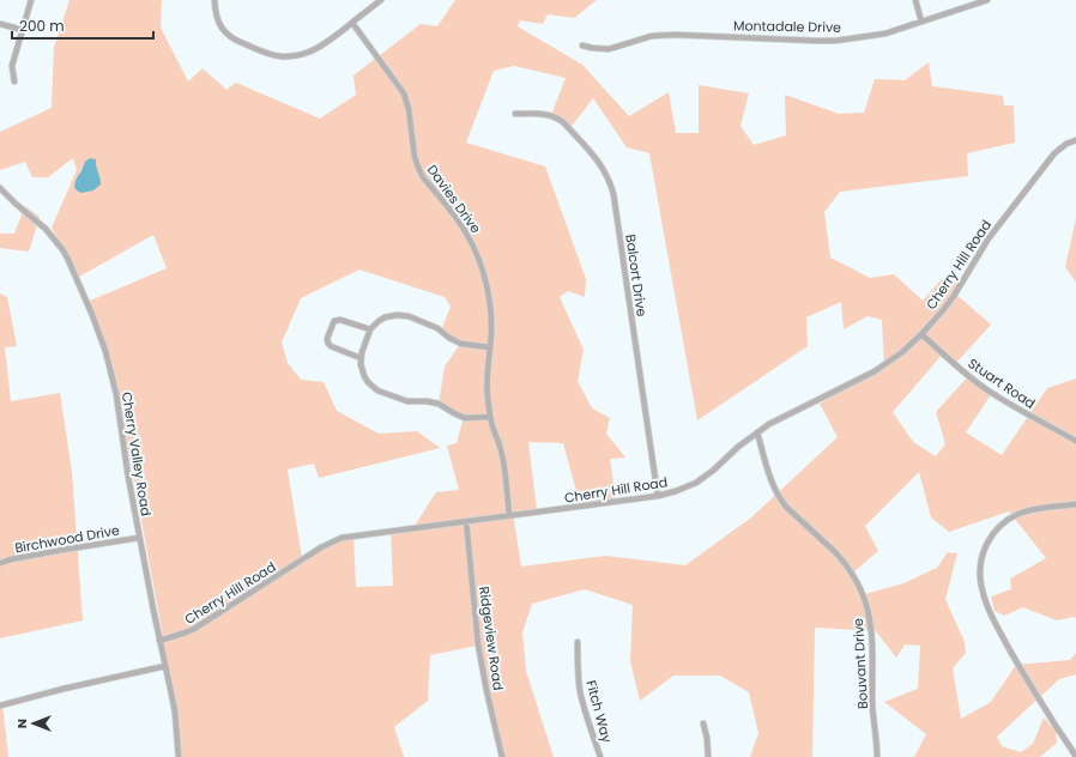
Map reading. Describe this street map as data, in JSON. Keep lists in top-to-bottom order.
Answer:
{
  "streets": {
    "street": [
      "Montadale Drive",
      "Davies Drive",
      "Cherry Hill Road",
      "Balcort Drive",
      "Stuart Road",
      "Cherry Valley Road",
      "Birchwood Drive",
      "Ridgeview Road",
      "Bouvant Drive",
      "Fitch Way"
    ]
  },
  "crossings": [
    ["Davies Drive", "Cherry Hill Road"],
    ["Cherry Hill Road", "Balcort Drive"],
    ["Cherry Hill Road", "Stuart Road"],
    ["Cherry Hill Road", "Cherry Valley Road"],
    ["Cherry Hill Road", "Ridgeview Road"],
    ["Cherry Hill Road", "Bouvant Drive"],
    ["Cherry Valley Road", "Birchwood Drive"]
  ],
  "scale_bar": "200 m",
  "north": "left"
}
